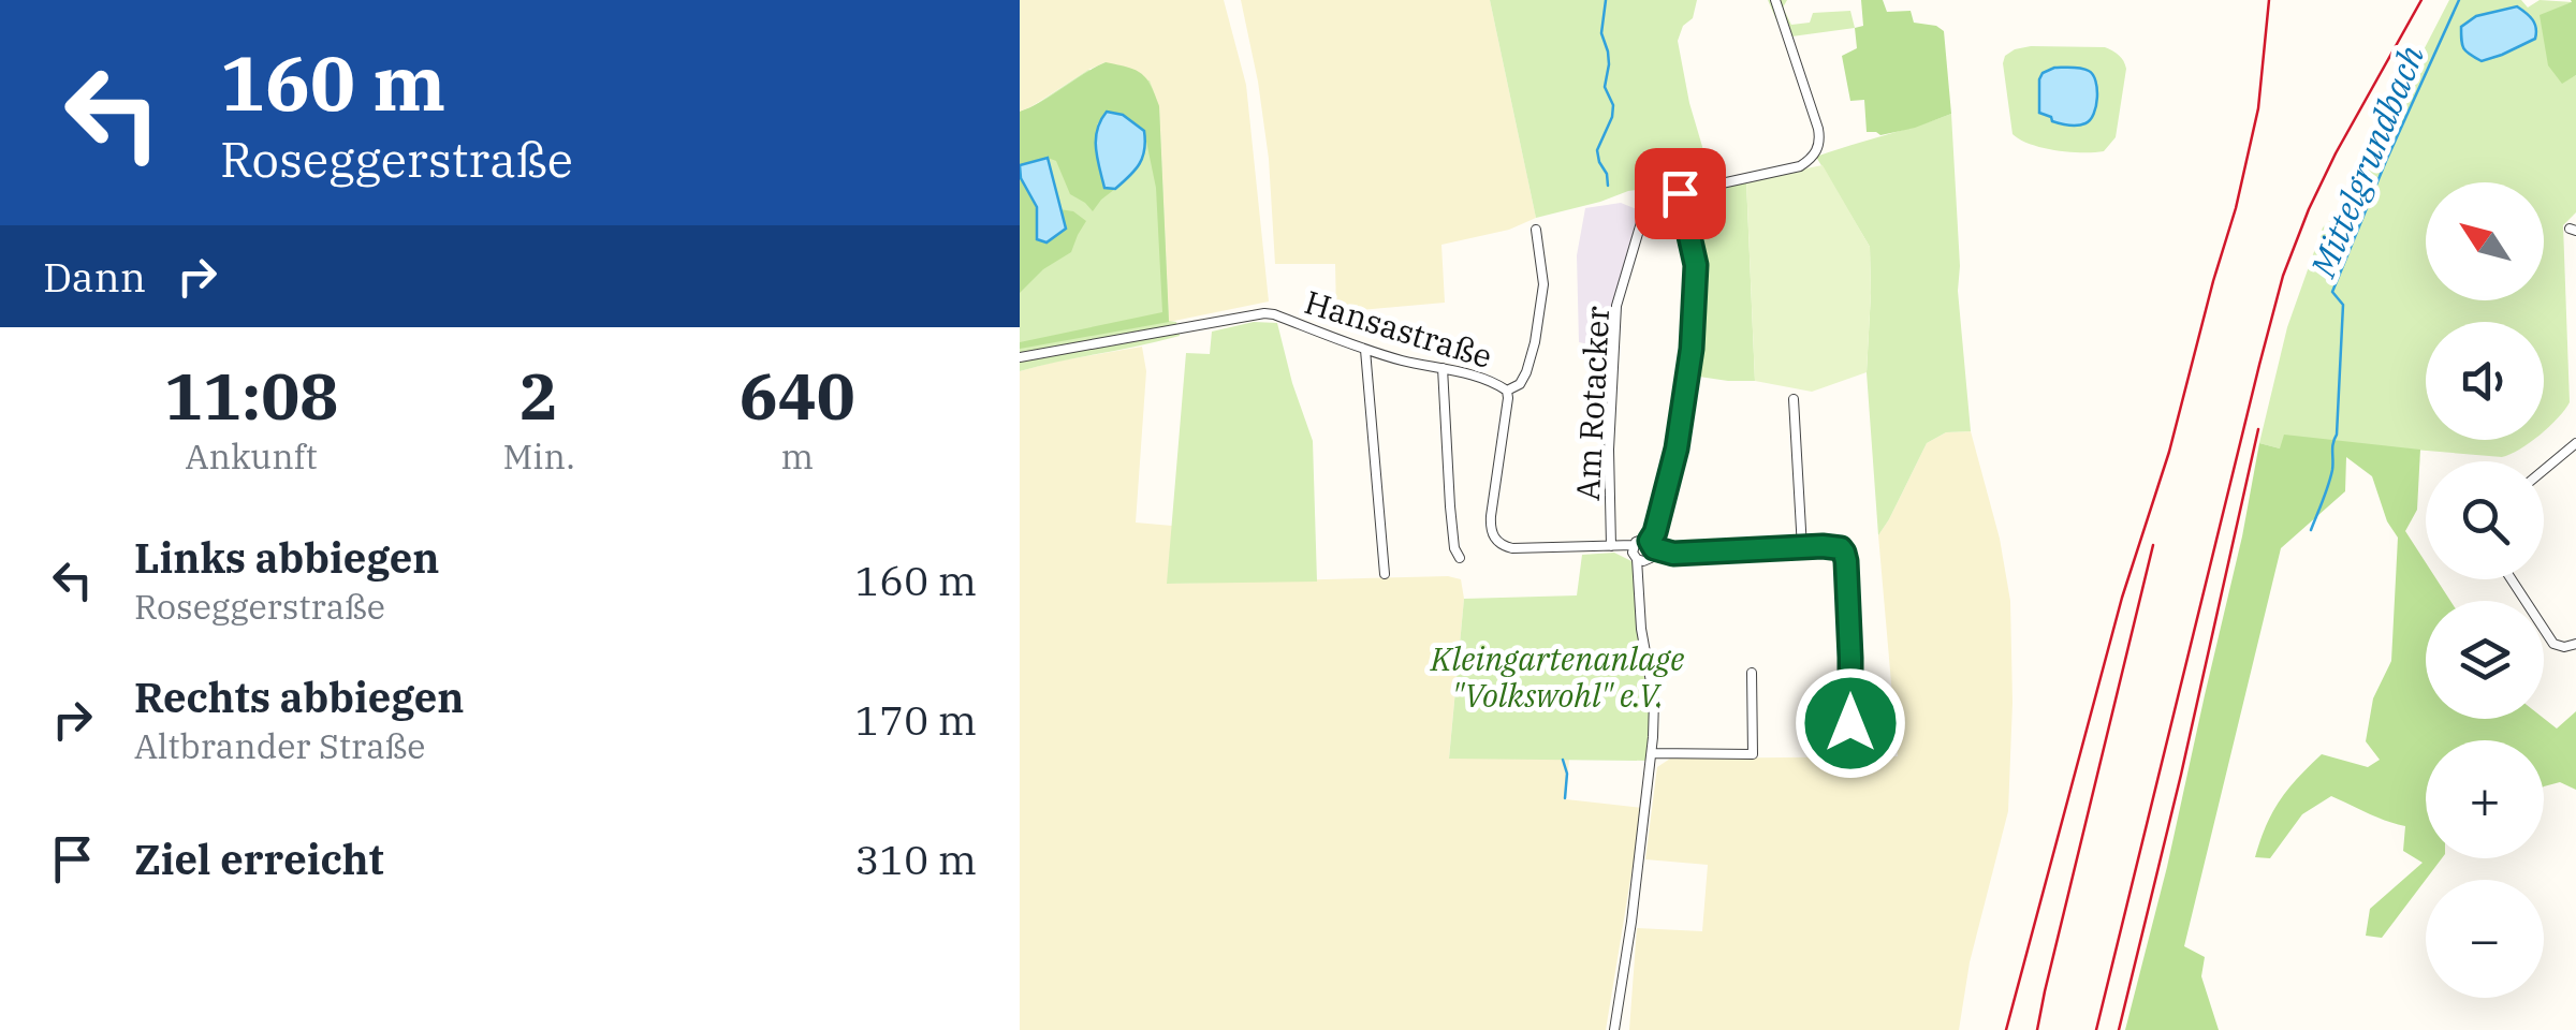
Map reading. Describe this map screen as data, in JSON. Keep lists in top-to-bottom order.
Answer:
{
  "streets": {
    "street": ["Hansastraße", "Am Rotacker"]
  },
  "water": ["Mittelgrundbach"],
  "parks": ["Kleingartenanlage \"Volkswohl\" e.V."],
  "north": "top left",
  "page": {
    "turn": ["160 m", "Roseggerstraße"],
    "map_buttons": ["+", "−"],
    "then": "Dann",
    "eta": [
      "11:08",
      "Ankunft",
      "2",
      "Min.",
      "640",
      "m"
    ],
    "list": [
      {
        "name": "Links abbiegen",
        "note": "Roseggerstraße",
        "value": "160 m"
      },
      {
        "name": "Rechts abbiegen",
        "note": "Altbrander Straße",
        "value": "170 m"
      },
      {
        "name": "Ziel erreicht",
        "value": "310 m"
      }
    ]
  }
}
